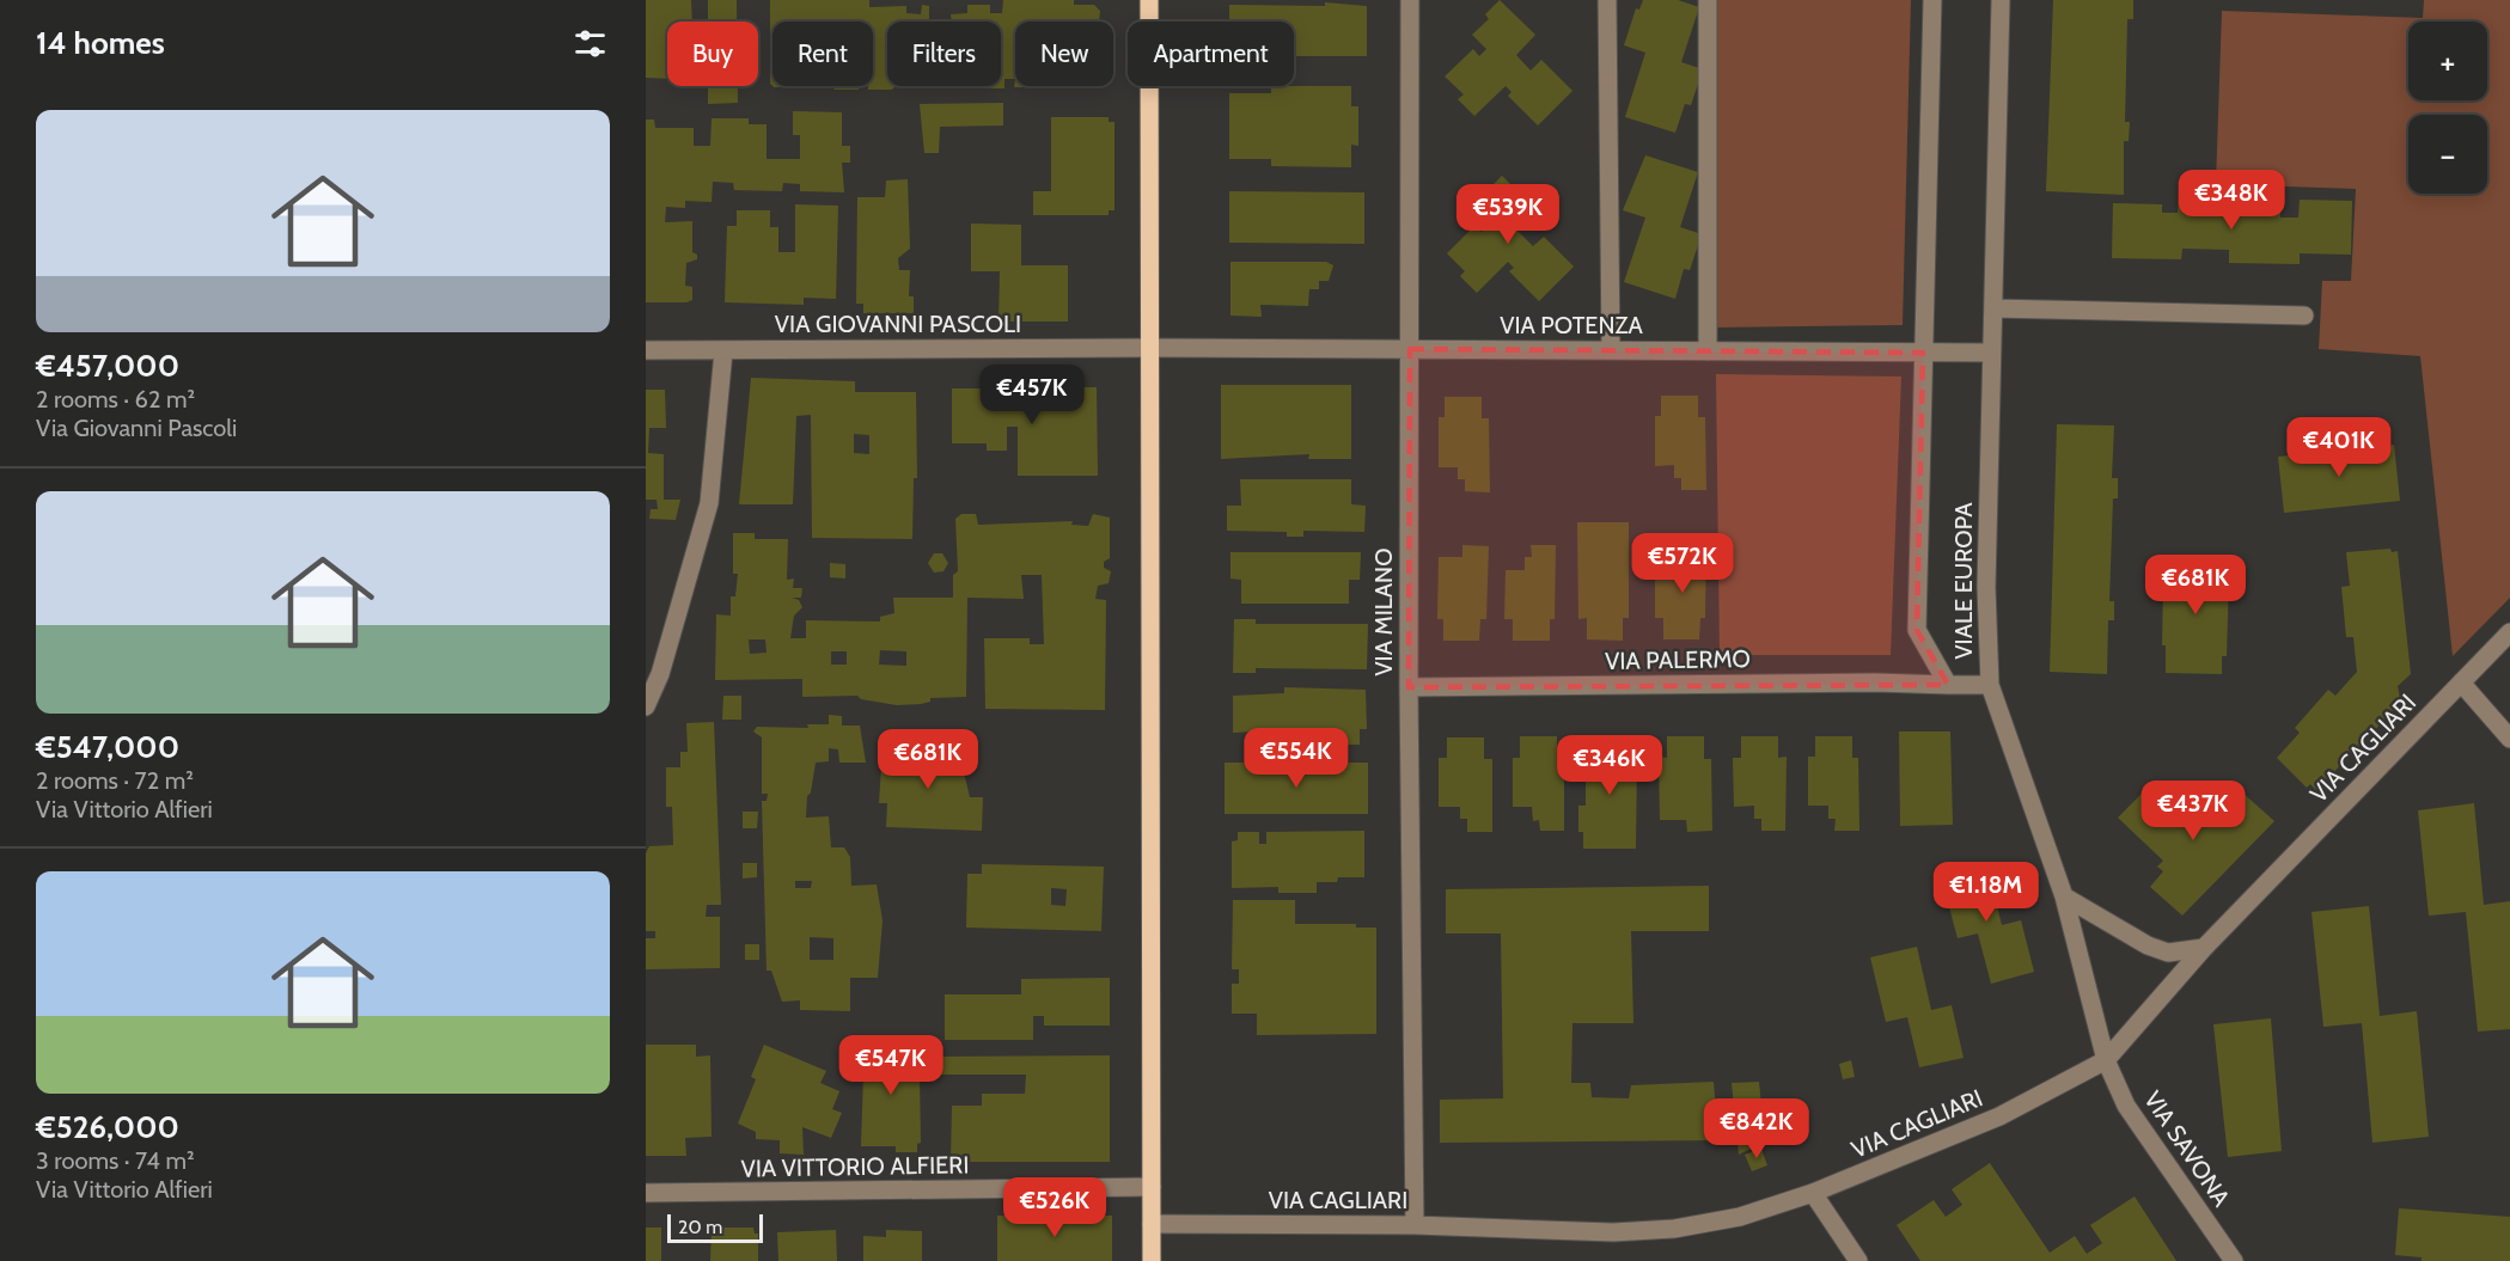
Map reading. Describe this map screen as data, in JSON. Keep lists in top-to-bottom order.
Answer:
{
  "streets": {
    "street": [
      "VIA GIOVANNI PASCOLI",
      "VIA POTENZA",
      "VIALE EUROPA",
      "VIA MILANO",
      "VIA PALERMO",
      "VIA CAGLIARI",
      "VIA SAVONA",
      "VIA VITTORIO ALFIERI"
    ]
  },
  "crossings": [
    ["VIA GIOVANNI PASCOLI", "VIA POTENZA"],
    ["VIA POTENZA", "VIALE EUROPA"],
    ["VIA POTENZA", "VIA MILANO"],
    ["VIALE EUROPA", "VIA PALERMO"],
    ["VIALE EUROPA", "VIA SAVONA"],
    ["VIA MILANO", "VIA PALERMO"],
    ["VIA MILANO", "VIA CAGLIARI"],
    ["VIA CAGLIARI", "VIA SAVONA"]
  ],
  "scale_bar": "20 m",
  "page": {
    "heading": "14 homes",
    "map_buttons": ["+", "−"],
    "chip": [
      "Buy",
      "Rent",
      "Filters",
      "New",
      "Apartment"
    ],
    "list": [
      {
        "name": "€457,000",
        "note": "2 rooms · 62 m² · Via Giovanni Pascoli"
      },
      {
        "name": "€547,000",
        "note": "2 rooms · 72 m² · Via Vittorio Alfieri"
      },
      {
        "name": "€526,000",
        "note": "3 rooms · 74 m² · Via Vittorio Alfieri"
      }
    ],
    "price": [
      "€348K",
      "€539K",
      "€457K",
      "€401K",
      "€572K",
      "€681K",
      "€554K",
      "€681K",
      "€346K",
      "€437K",
      "€1.18M",
      "€547K",
      "€842K",
      "€526K"
    ],
    "scale": "20 m"
  }
}
